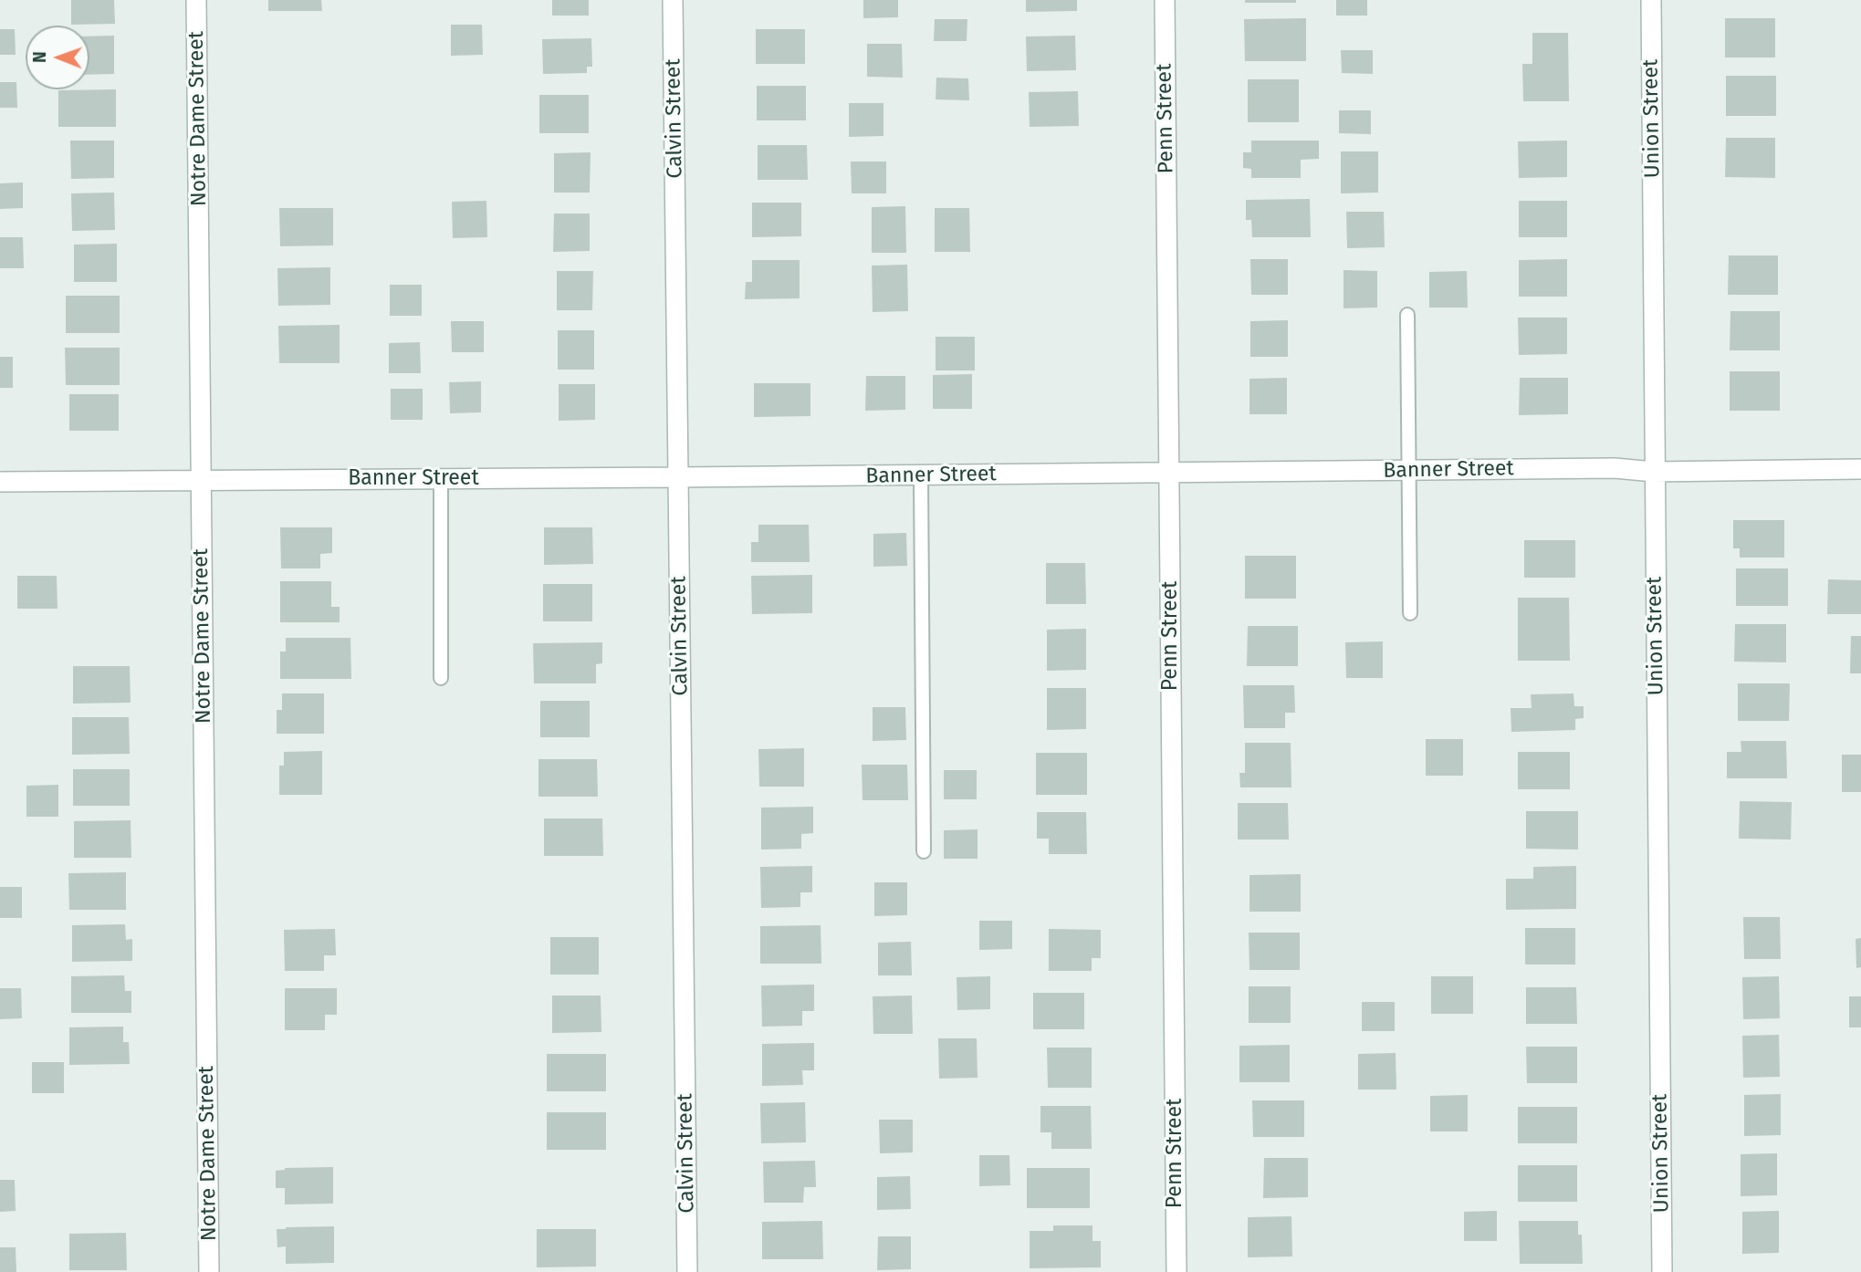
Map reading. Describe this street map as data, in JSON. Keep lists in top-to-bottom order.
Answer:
{
  "streets": {
    "street": [
      "Notre Dame Street",
      "Calvin Street",
      "Penn Street",
      "Union Street",
      "Banner Street"
    ]
  },
  "crossings": [
    ["Notre Dame Street", "Banner Street"],
    ["Calvin Street", "Banner Street"],
    ["Penn Street", "Banner Street"],
    ["Union Street", "Banner Street"]
  ],
  "north": "left"
}
